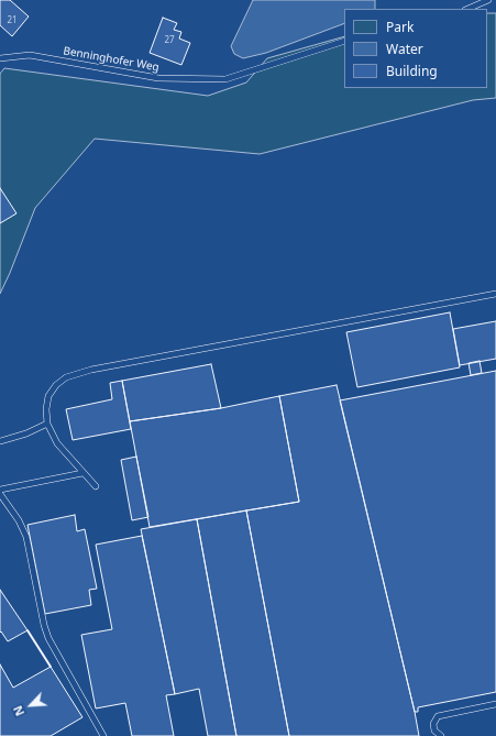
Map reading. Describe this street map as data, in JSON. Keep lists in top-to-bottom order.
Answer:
{
  "streets": {
    "lane": ["Benninghofer Weg"]
  },
  "house_numbers": ["21", "27"],
  "legend": ["Park", "Water", "Building"],
  "north": "bottom left"
}
